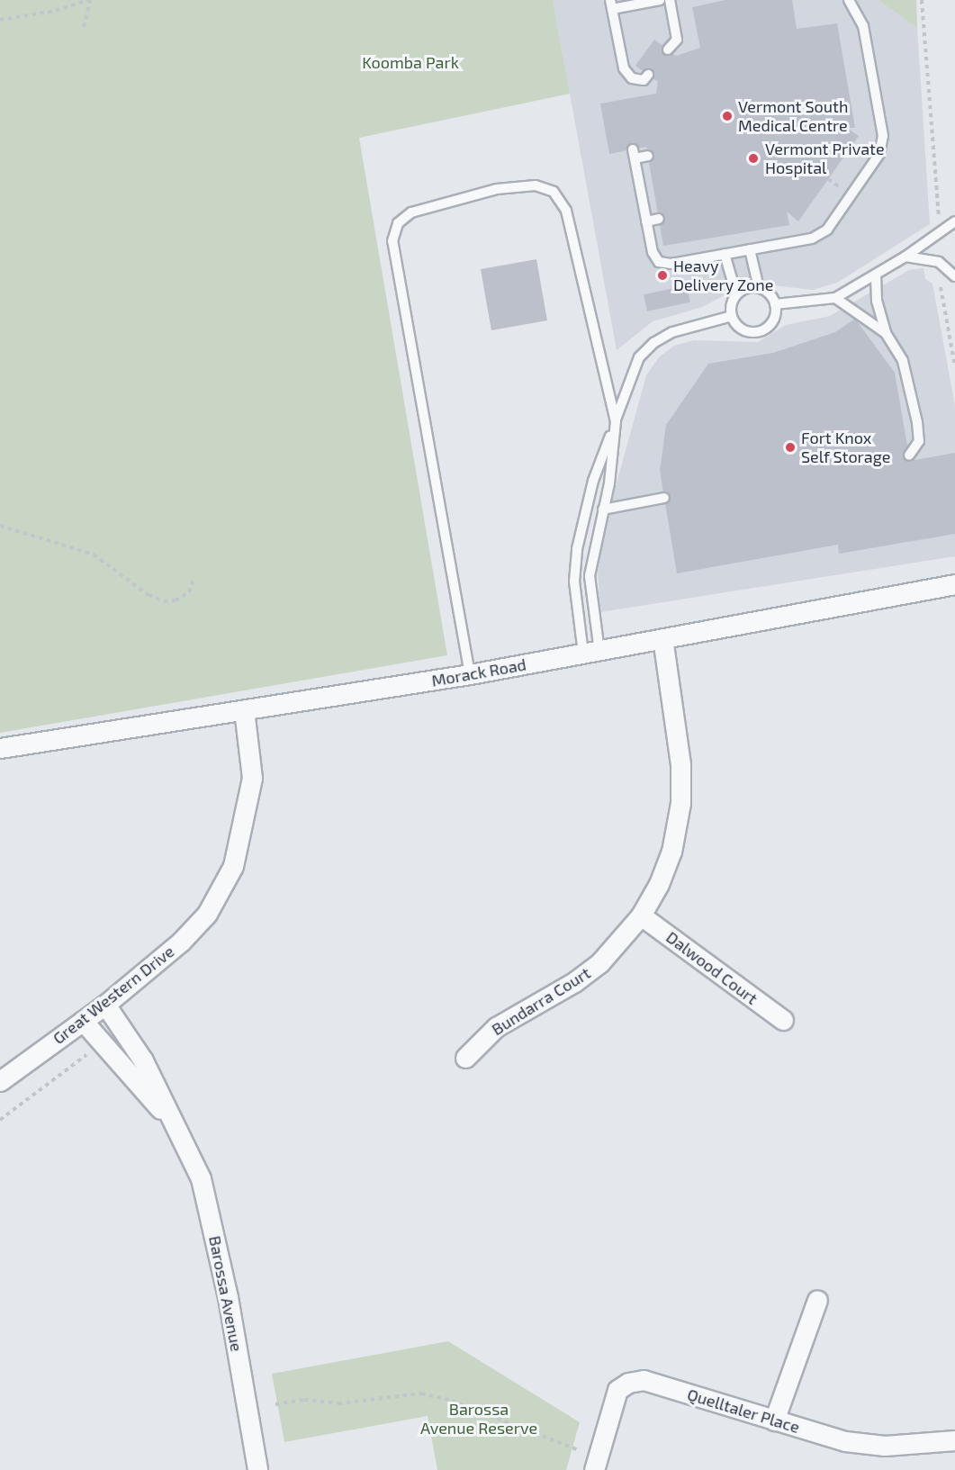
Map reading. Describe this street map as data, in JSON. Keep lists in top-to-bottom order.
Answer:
{
  "streets": {
    "street": [
      "Morack Road",
      "Dalwood Court",
      "Great Western Drive",
      "Bundarra Court",
      "Barossa Avenue",
      "Quelltaler Place"
    ]
  },
  "crossings": [
    ["Morack Road", "Great Western Drive"],
    ["Morack Road", "Bundarra Court"],
    ["Dalwood Court", "Bundarra Court"],
    ["Great Western Drive", "Barossa Avenue"]
  ],
  "parks": ["Koomba Park", "Barossa Avenue Reserve"],
  "places": [
    "Vermont South Medical Centre",
    "Vermont Private Hospital",
    "Heavy Delivery Zone",
    "Fort Knox Self Storage"
  ]
}
